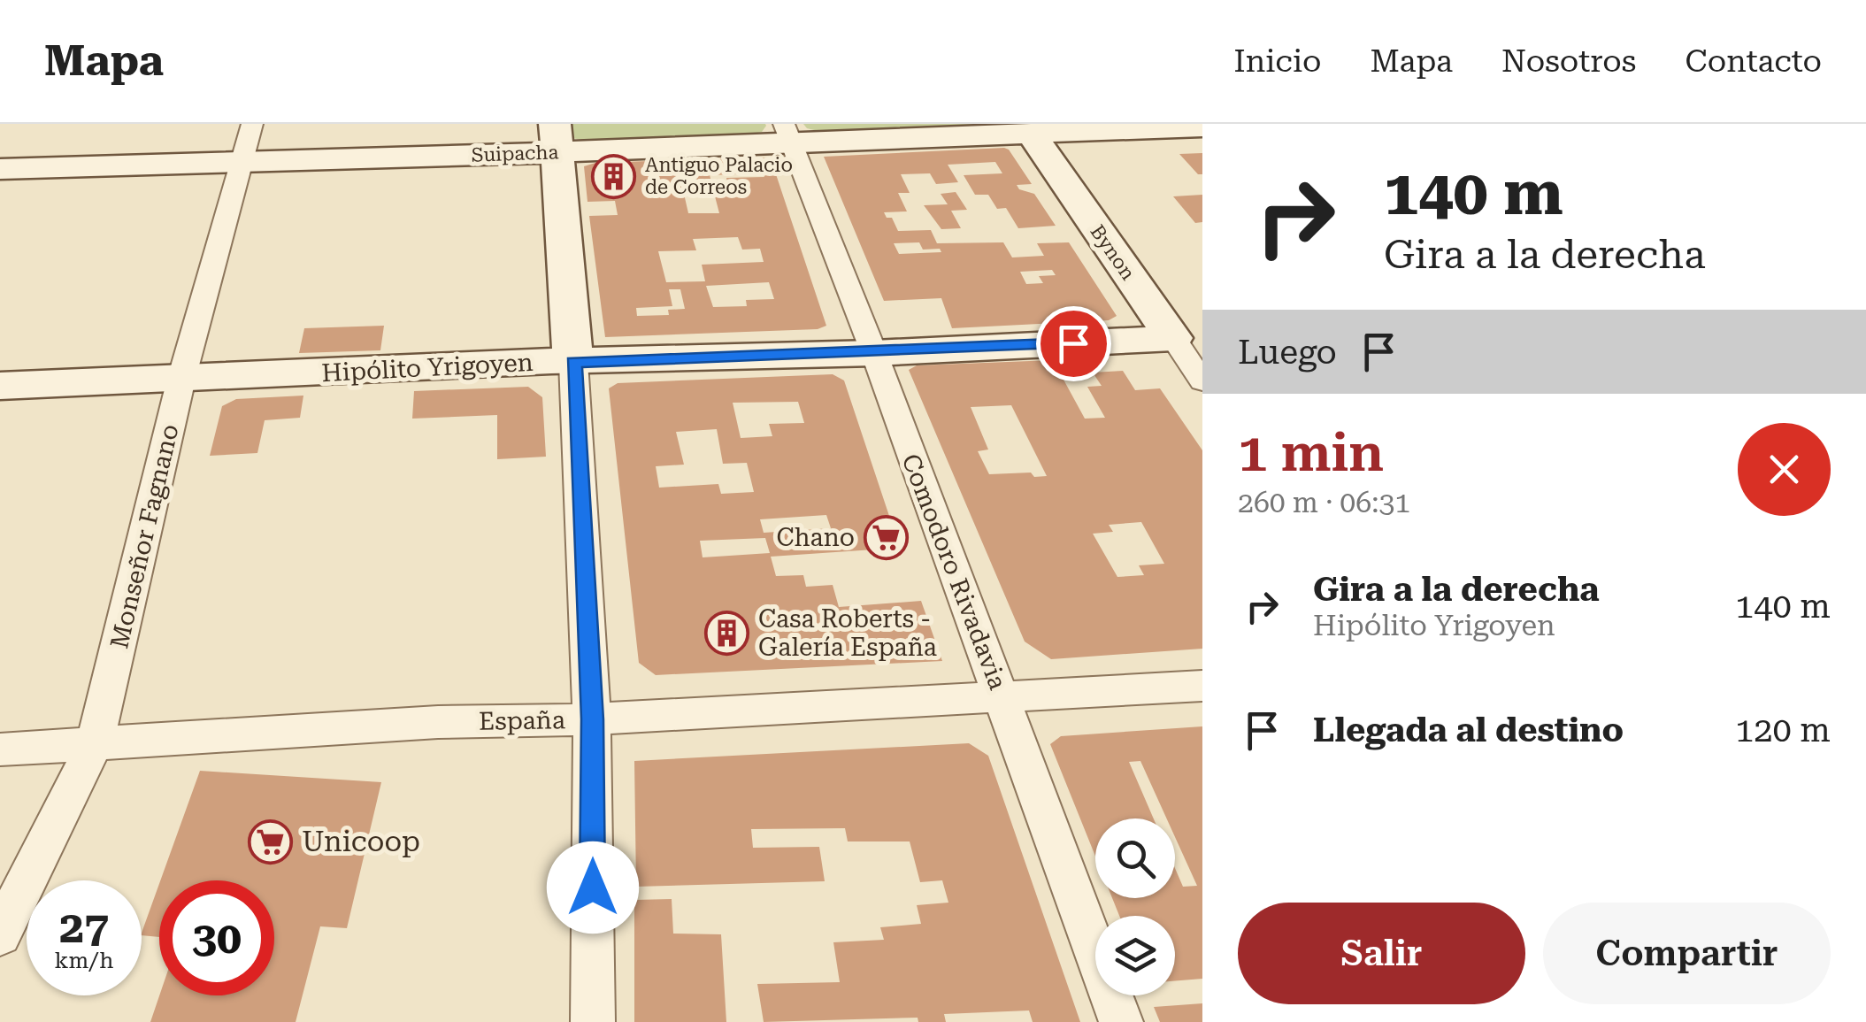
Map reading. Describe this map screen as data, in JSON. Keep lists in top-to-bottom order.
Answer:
{
  "streets": {
    "main road": ["Suipacha", "Bynon", "Hipólito Yrigoyen"],
    "street": ["Monseñor Fagnano", "Comodoro Rivadavia", "España"]
  },
  "crossings": [
    ["Suipacha", "Bynon"],
    ["Suipacha", "Monseñor Fagnano"],
    ["Suipacha", "Comodoro Rivadavia"],
    ["Bynon", "Hipólito Yrigoyen"],
    ["Hipólito Yrigoyen", "Monseñor Fagnano"],
    ["Hipólito Yrigoyen", "Comodoro Rivadavia"],
    ["Monseñor Fagnano", "España"],
    ["Comodoro Rivadavia", "España"]
  ],
  "places": {
    "building": ["Antiguo Palacio de Correos", "Casa Roberts - Galería España"],
    "supermarket": ["Chano", "Unicoop"]
  },
  "page": {
    "header": "Mapa",
    "nav": [
      "Inicio",
      "Mapa",
      "Nosotros",
      "Contacto"
    ],
    "turn": ["140 m", "Gira a la derecha"],
    "then": "Luego",
    "heading": ["1 min", "260 m · 06:31"],
    "list": [
      {
        "name": "Gira a la derecha",
        "note": "Hipólito Yrigoyen",
        "value": "140 m"
      },
      {
        "name": "Llegada al destino",
        "value": "120 m"
      }
    ],
    "speed": "27 km/h",
    "limit": "30",
    "buttons": ["Salir", "Compartir"]
  }
}
